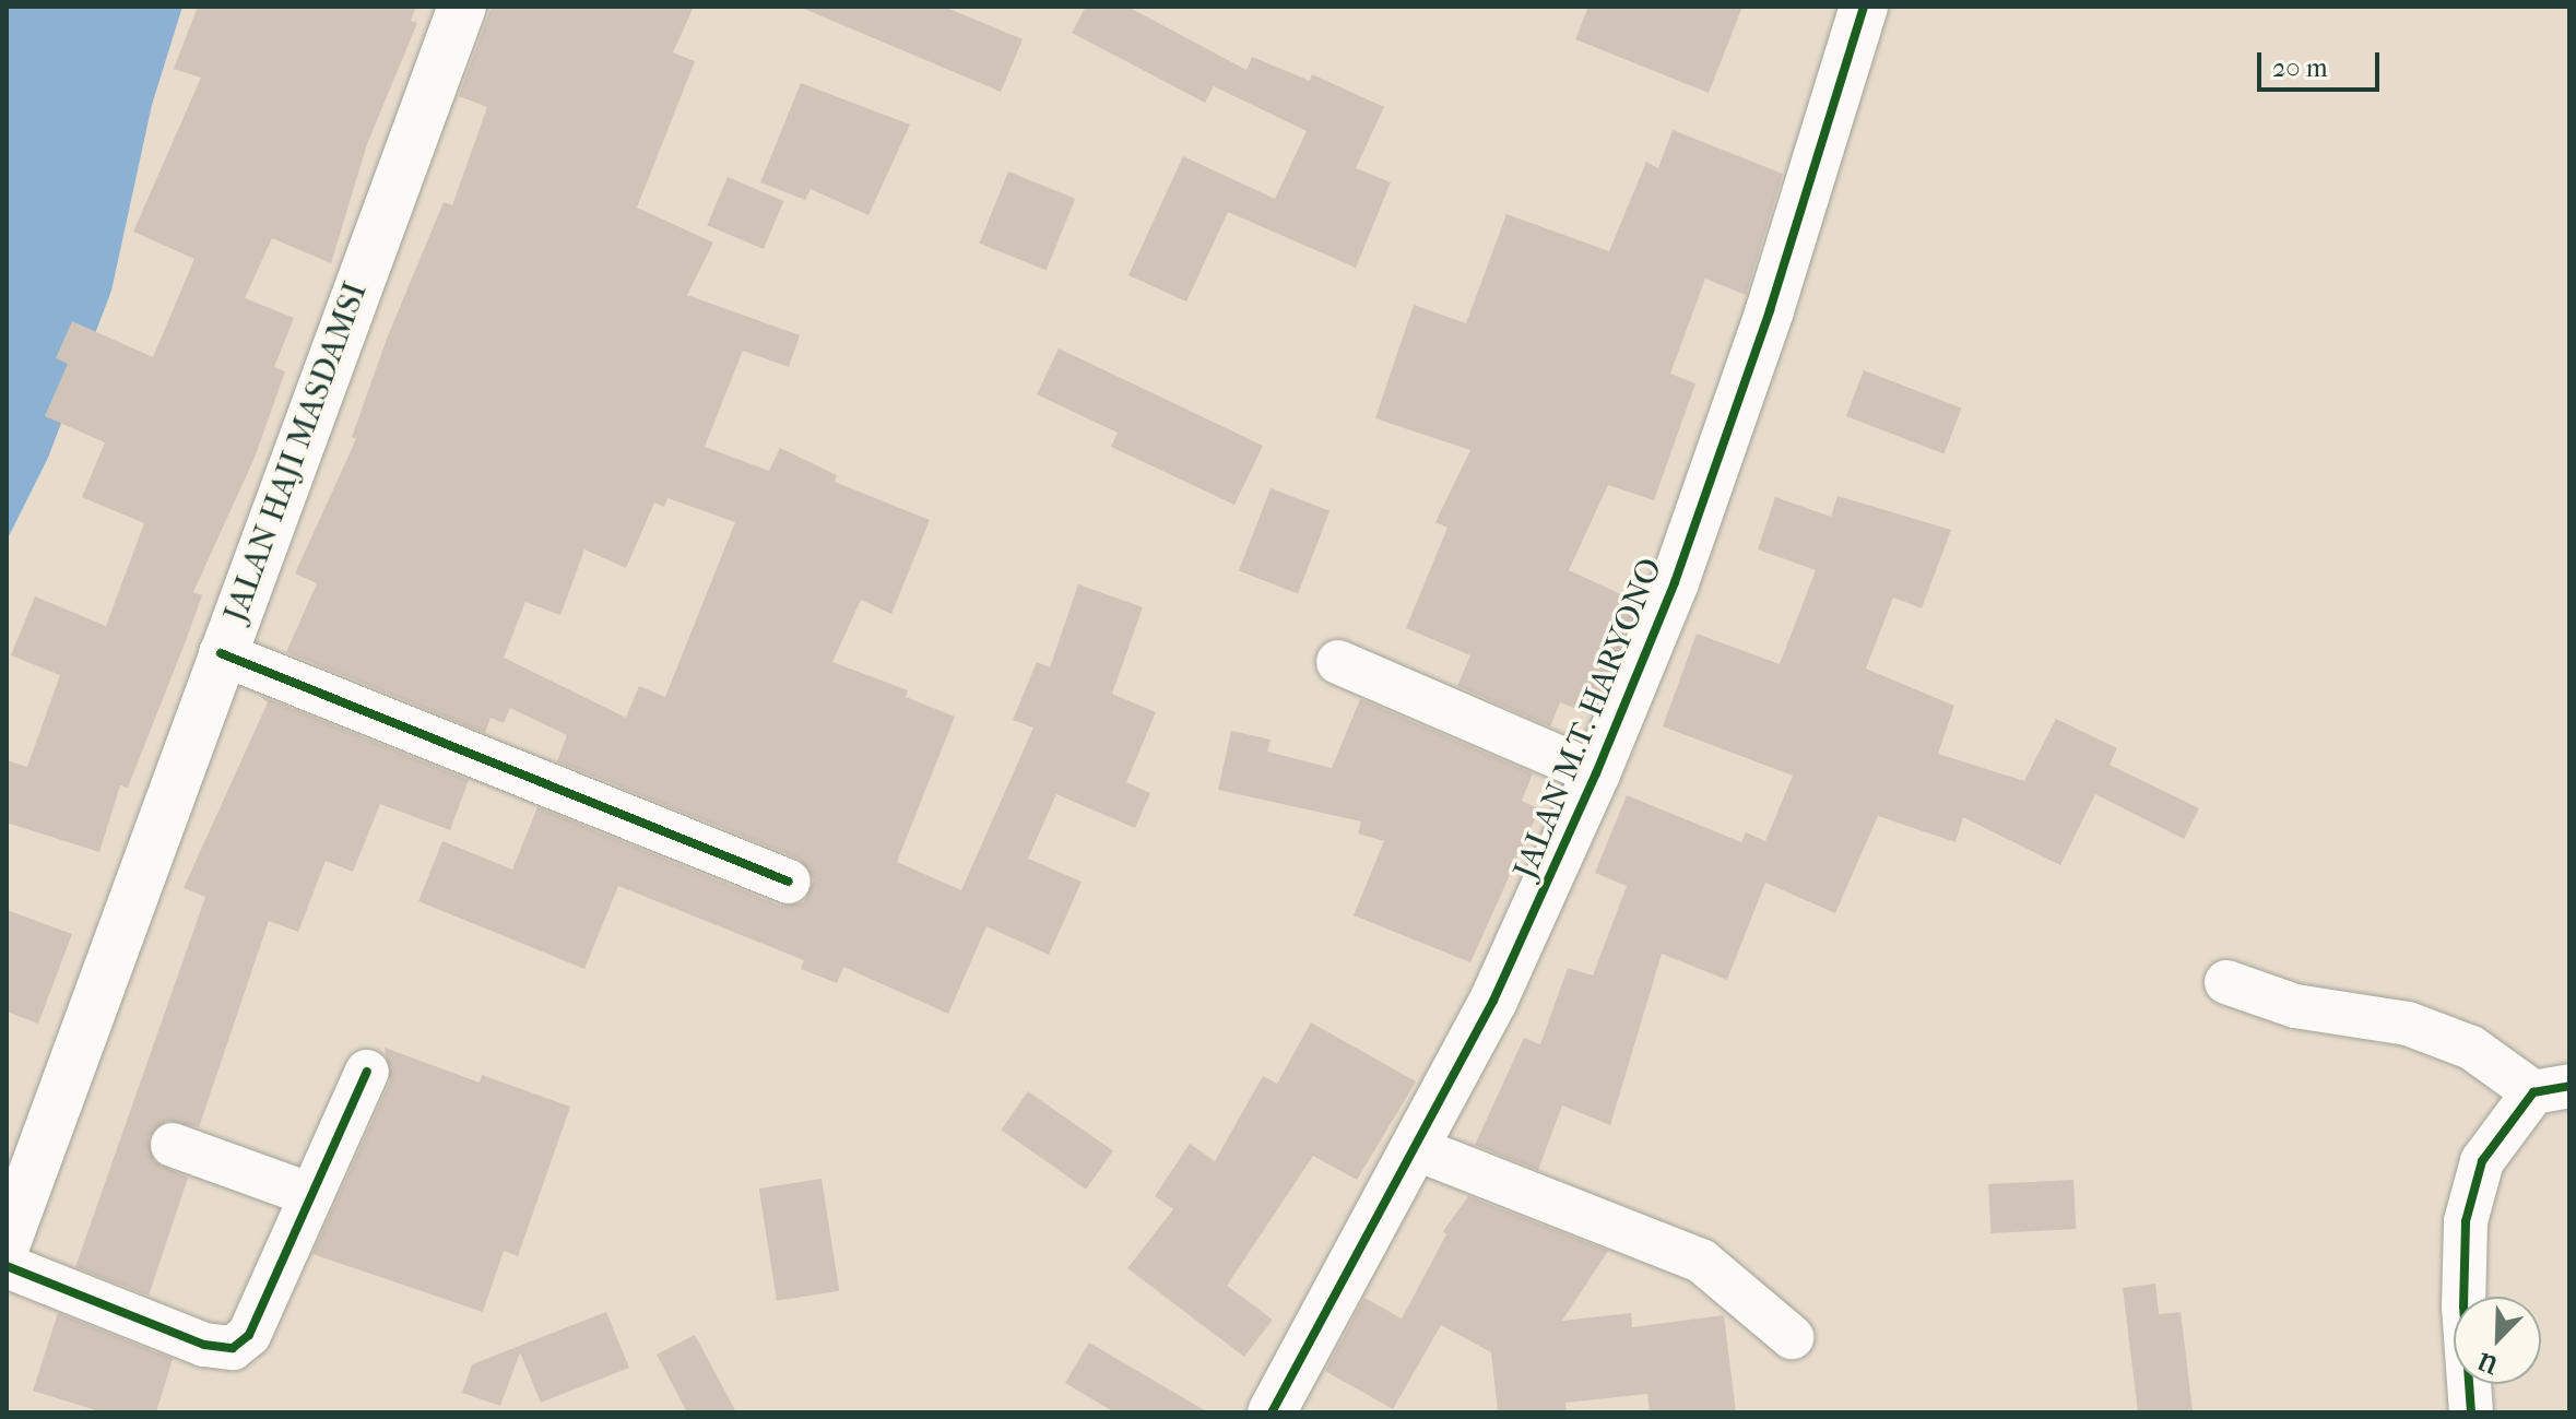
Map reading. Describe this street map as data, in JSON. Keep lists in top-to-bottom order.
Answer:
{
  "streets": {
    "main road": ["JALAN HAJI MASDAMSI", "JALAN M.T. HARYONO"]
  },
  "scale_bar": "20 m",
  "north": "bottom left"
}
